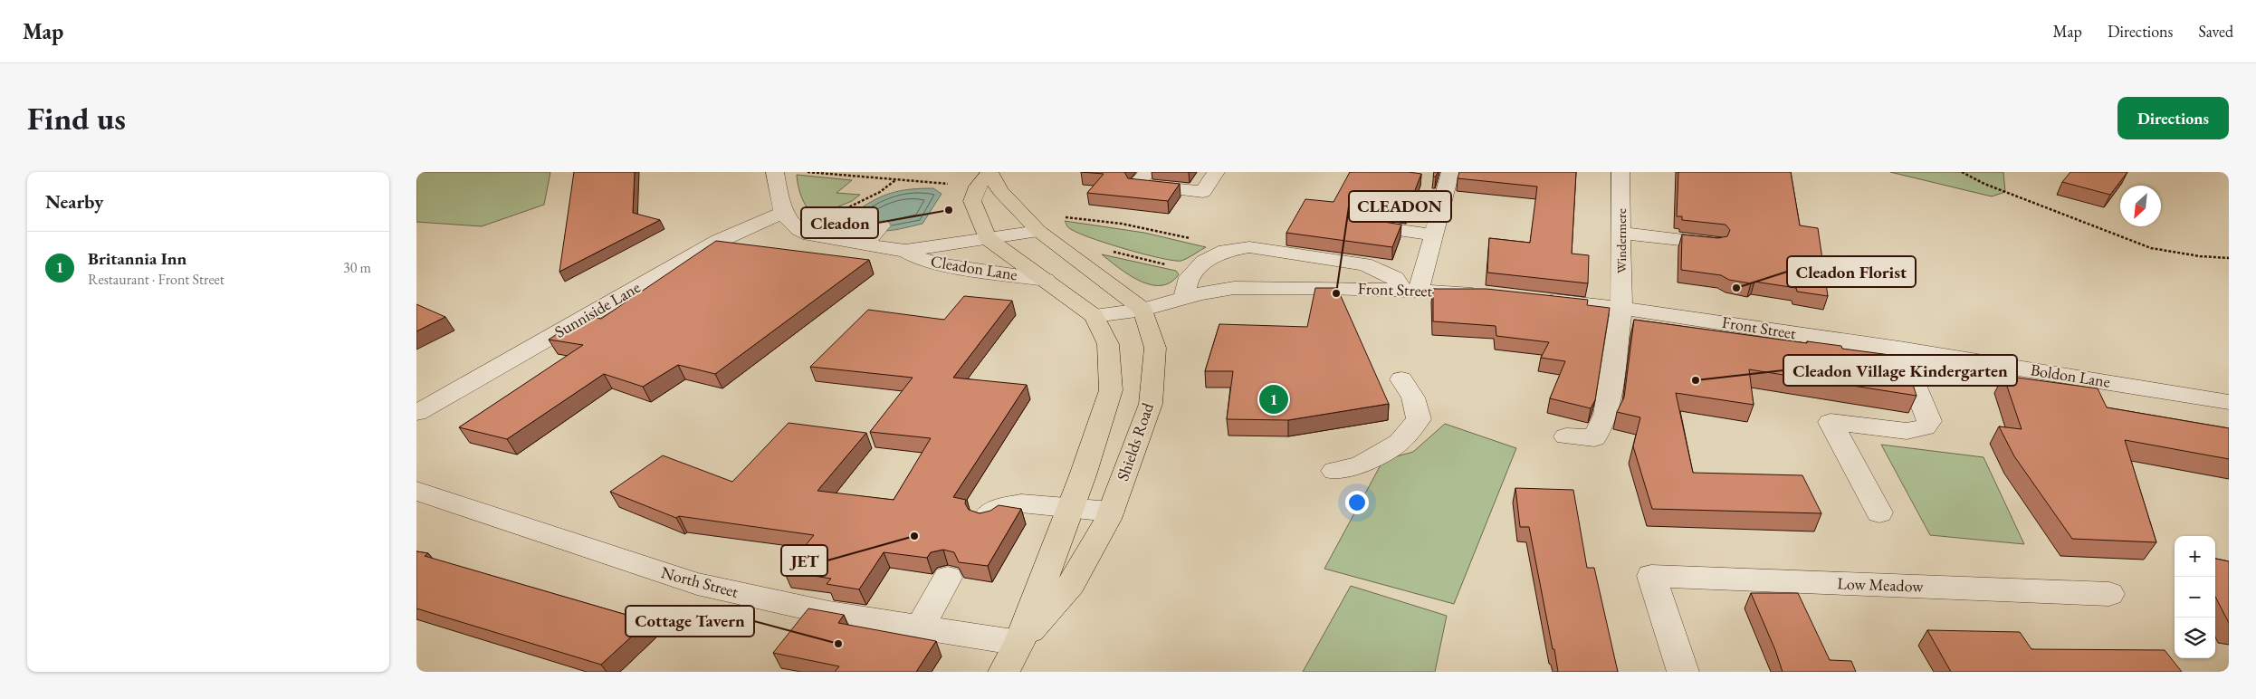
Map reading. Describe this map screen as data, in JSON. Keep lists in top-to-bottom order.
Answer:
{
  "streets": {
    "highway": ["Shields Road"],
    "street": [
      "Windermere",
      "Cleadon Lane",
      "Front Street",
      "Sunniside Lane",
      "Boldon Lane",
      "North Street",
      "Low Meadow"
    ]
  },
  "crossings": [
    ["Windermere", "Front Street"],
    ["Cleadon Lane", "Sunniside Lane"],
    ["Cleadon Lane", "Shields Road"],
    ["Front Street", "Boldon Lane"],
    ["Front Street", "Shields Road"],
    ["Shields Road", "North Street"]
  ],
  "places": [
    "Cleadon",
    "Cleadon Florist",
    "CLEADON",
    "Cleadon Village Kindergarten",
    "JET",
    "Cottage Tavern"
  ],
  "north": "bottom left",
  "page": {
    "header": "Map",
    "nav": ["Map", "Directions", "Saved"],
    "buttons": "Directions",
    "title": "Find us",
    "heading": "Nearby",
    "list": [
      {
        "mark": "1",
        "name": "Britannia Inn",
        "note": "Restaurant · Front Street",
        "value": "30 m"
      }
    ],
    "pins": "1",
    "map_buttons": ["+", "−"]
  }
}
